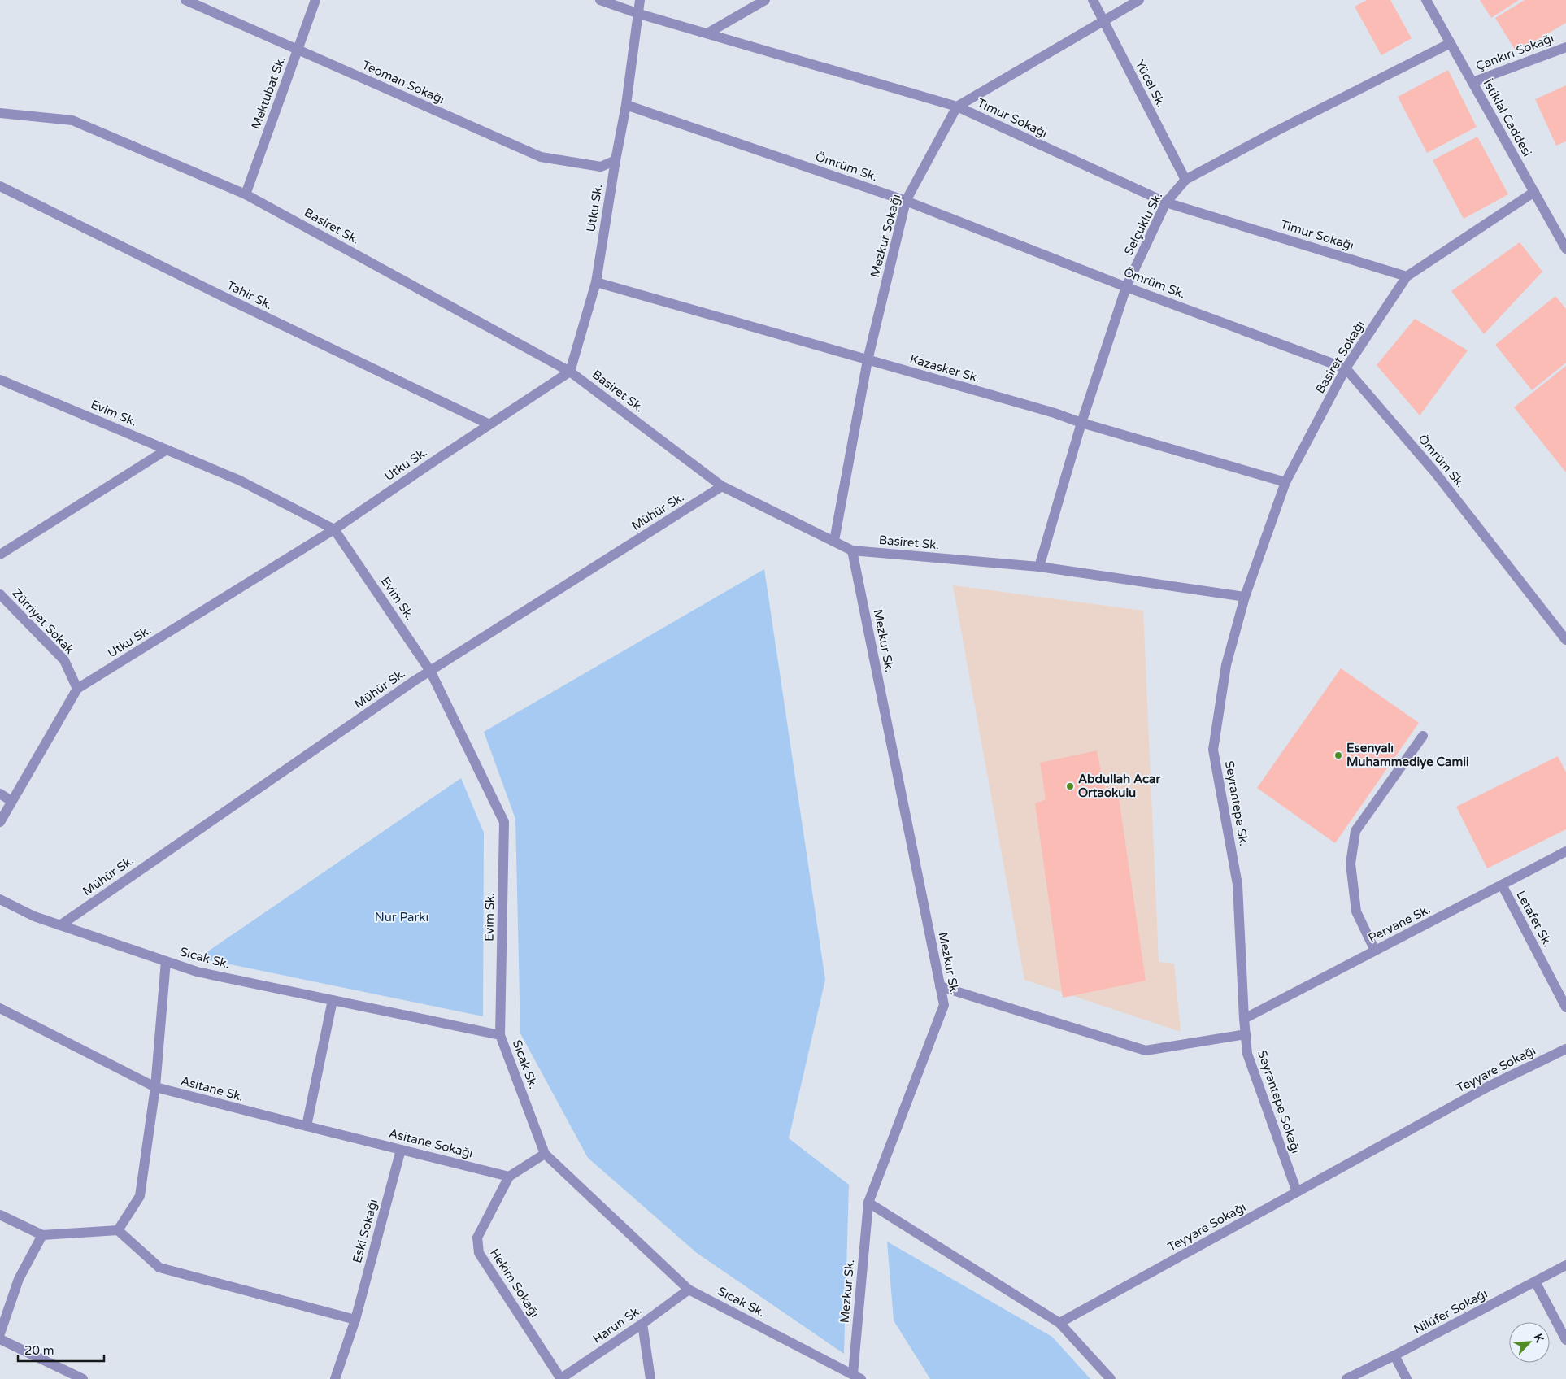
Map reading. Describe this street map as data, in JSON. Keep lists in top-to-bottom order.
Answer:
{
  "streets": {
    "street": [
      "Çankırı Sokağı",
      "Teoman Sokağı",
      "Yücel Sk.",
      "Mektubat Sk.",
      "Timur Sokağı",
      "İstiklal Caddesi",
      "Ömrüm Sk.",
      "Utku Sk.",
      "Selçuklu Sk.",
      "Basiret Sk.",
      "Mezkur Sokağı",
      "Tahir Sk.",
      "Basiret Sokağı",
      "Kazasker Sk.",
      "Evim Sk.",
      "Mühür Sk.",
      "Zürriyet Sokak",
      "Mezkur Sk.",
      "Seyrantepe Sk.",
      "Letafet Sk.",
      "Pervane Sk.",
      "Sıcak Sk.",
      "Teyyare Sokağı",
      "Asitane Sk.",
      "Seyrantepe Sokağı",
      "Asitane Sokağı",
      "Eski Sokağı",
      "Hekim Sokağı",
      "Nilüfer Sokağı",
      "Harun Sk."
    ]
  },
  "crossings": [
    ["Çankırı Sokağı", "İstiklal Caddesi"],
    ["Teoman Sokağı", "Mektubat Sk."],
    ["Teoman Sokağı", "Utku Sk."],
    ["Yücel Sk.", "Selçuklu Sk."],
    ["Mektubat Sk.", "Basiret Sk."],
    ["Timur Sokağı", "Utku Sk."],
    ["Timur Sokağı", "Selçuklu Sk."],
    ["Timur Sokağı", "Mezkur Sokağı"],
    ["Timur Sokağı", "Basiret Sokağı"],
    ["İstiklal Caddesi", "Selçuklu Sk."],
    ["İstiklal Caddesi", "Basiret Sokağı"],
    ["Ömrüm Sk.", "Utku Sk."],
    ["Ömrüm Sk.", "Selçuklu Sk."],
    ["Ömrüm Sk.", "Mezkur Sokağı"],
    ["Ömrüm Sk.", "Basiret Sokağı"],
    ["Utku Sk.", "Basiret Sk."],
    ["Utku Sk.", "Tahir Sk."],
    ["Utku Sk.", "Kazasker Sk."],
    ["Utku Sk.", "Evim Sk."],
    ["Utku Sk.", "Zürriyet Sokak"],
    ["Selçuklu Sk.", "Basiret Sk."],
    ["Selçuklu Sk.", "Kazasker Sk."],
    ["Basiret Sk.", "Mezkur Sokağı"],
    ["Basiret Sk.", "Basiret Sokağı"],
    ["Basiret Sk.", "Mühür Sk."],
    ["Basiret Sk.", "Mezkur Sk."],
    ["Basiret Sk.", "Seyrantepe Sk."],
    ["Mezkur Sokağı", "Kazasker Sk."],
    ["Basiret Sokağı", "Kazasker Sk."],
    ["Basiret Sokağı", "Seyrantepe Sk."],
    ["Evim Sk.", "Mühür Sk."],
    ["Evim Sk.", "Sıcak Sk."],
    ["Mühür Sk.", "Sıcak Sk."],
    ["Mezkur Sk.", "Sıcak Sk."],
    ["Seyrantepe Sk.", "Pervane Sk."],
    ["Seyrantepe Sk.", "Seyrantepe Sokağı"],
    ["Letafet Sk.", "Pervane Sk."],
    ["Pervane Sk.", "Seyrantepe Sokağı"],
    ["Sıcak Sk.", "Harun Sk."],
    ["Teyyare Sokağı", "Seyrantepe Sokağı"],
    ["Asitane Sk.", "Asitane Sokağı"],
    ["Asitane Sokağı", "Eski Sokağı"],
    ["Asitane Sokağı", "Hekim Sokağı"],
    ["Hekim Sokağı", "Harun Sk."]
  ],
  "parks": ["Nur Parkı"],
  "places": ["Esenyalı Muhammediye Camii", "Abdullah Acar Ortaokulu"],
  "scale_bar": "20 m",
  "north": "top right"
}
